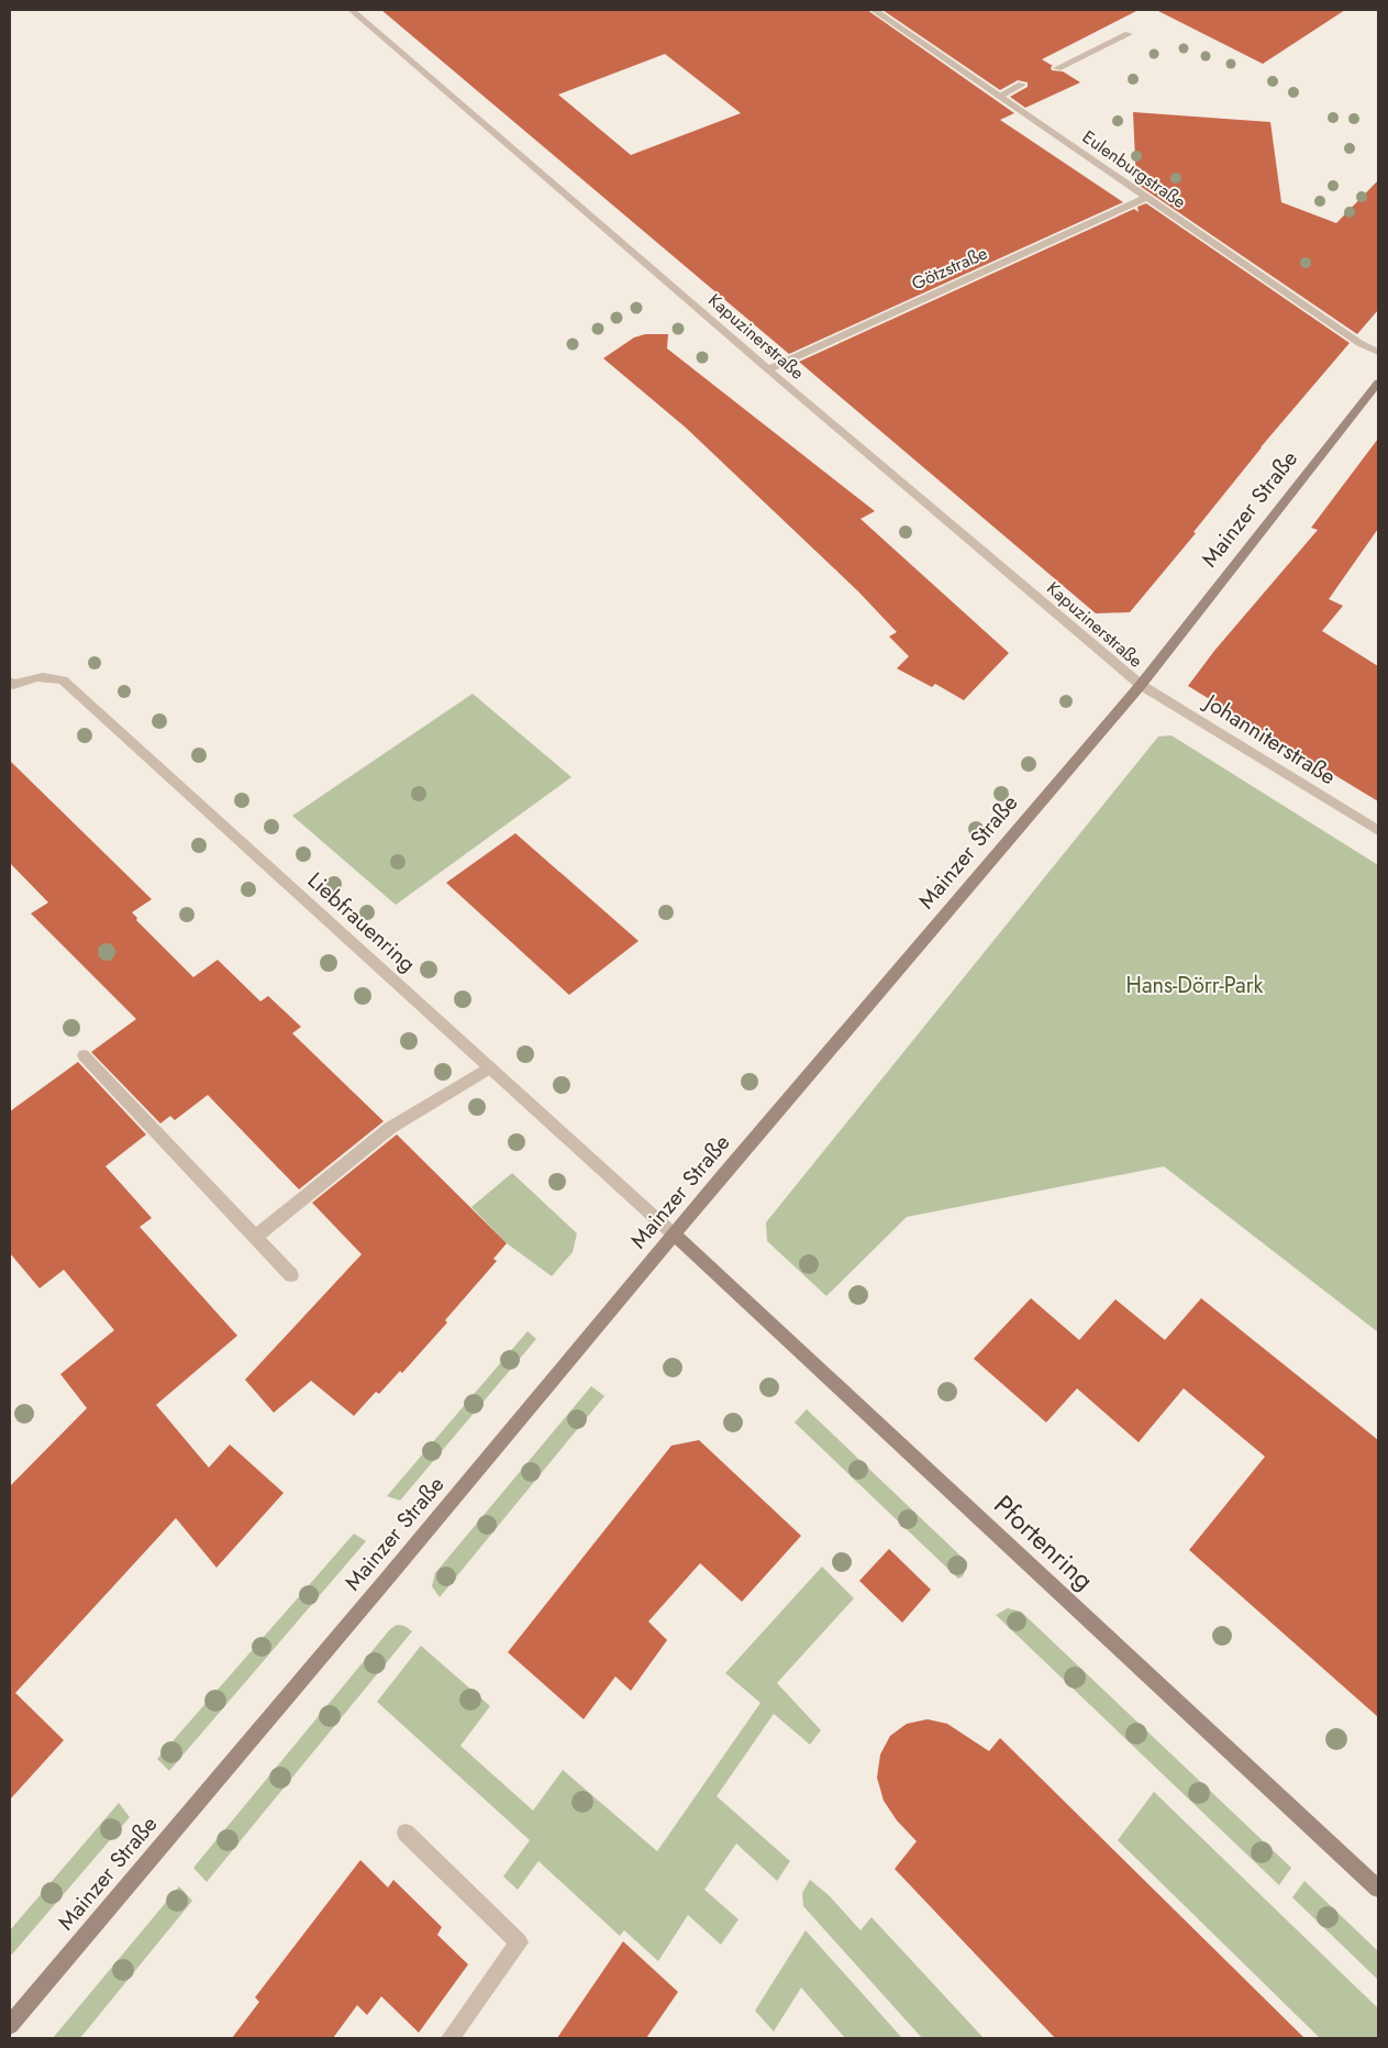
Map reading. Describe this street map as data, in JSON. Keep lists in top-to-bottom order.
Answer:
{
  "streets": {
    "main road": ["Mainzer Straße", "Pfortenring"],
    "street": [
      "Eulenburgstraße",
      "Götzstraße",
      "Kapuzinerstraße",
      "Johanniterstraße",
      "Liebfrauenring"
    ]
  },
  "crossings": [
    ["Eulenburgstraße", "Götzstraße"],
    ["Götzstraße", "Kapuzinerstraße"],
    ["Kapuzinerstraße", "Mainzer Straße"],
    ["Kapuzinerstraße", "Johanniterstraße"],
    ["Mainzer Straße", "Johanniterstraße"],
    ["Mainzer Straße", "Liebfrauenring"],
    ["Mainzer Straße", "Pfortenring"],
    ["Liebfrauenring", "Pfortenring"]
  ],
  "parks": ["Hans-Dörr-Park"]
}
